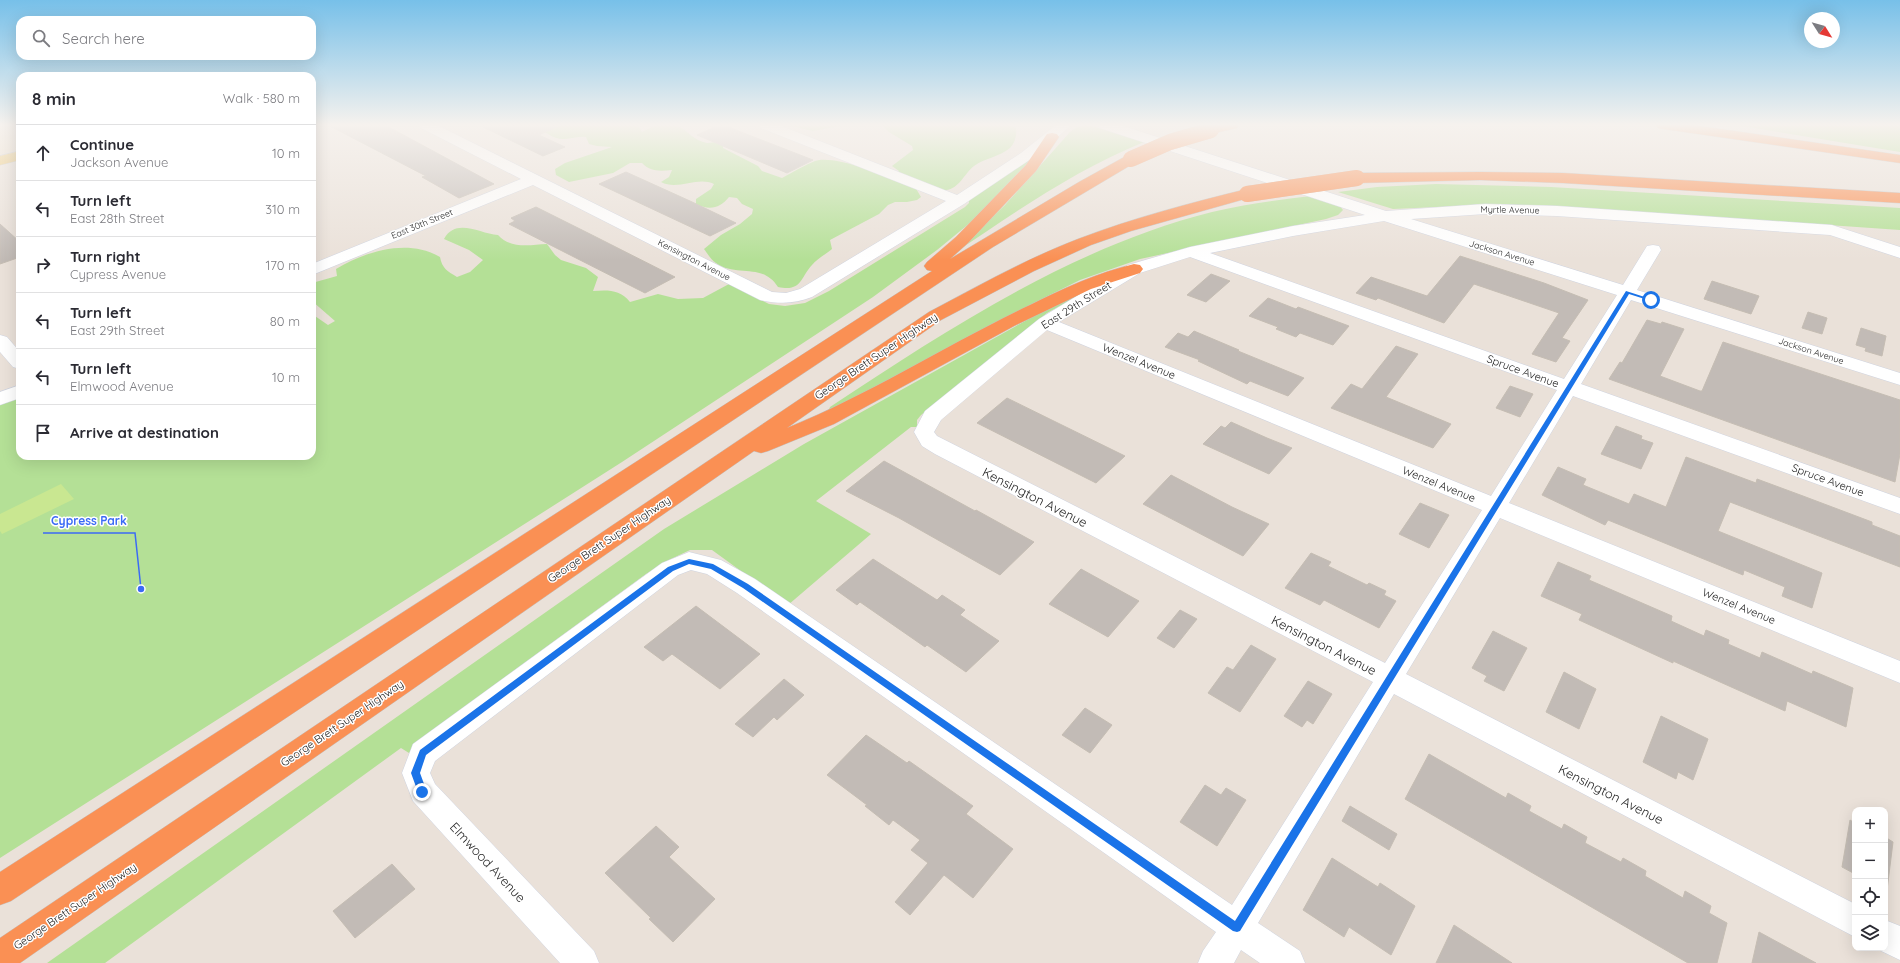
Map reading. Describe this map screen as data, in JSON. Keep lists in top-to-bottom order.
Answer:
{
  "streets": {
    "highway": ["George Brett Super Highway"],
    "street": [
      "Myrtle Avenue",
      "East 30th Street",
      "Jackson Avenue",
      "Kensington Avenue",
      "East 29th Street",
      "Wenzel Avenue",
      "Spruce Avenue",
      "Elmwood Avenue"
    ]
  },
  "crossings": [
    ["Myrtle Avenue", "Jackson Avenue"],
    ["Myrtle Avenue", "East 29th Street"],
    ["Myrtle Avenue", "Spruce Avenue"],
    ["East 30th Street", "Kensington Avenue"],
    ["Kensington Avenue", "East 29th Street"],
    ["East 29th Street", "Wenzel Avenue"],
    ["East 29th Street", "Spruce Avenue"]
  ],
  "places": ["Cypress Park"],
  "north": "bottom right",
  "page": {
    "search": "Search here",
    "heading": ["8 min", "Walk · 580 m"],
    "list": [
      ["Continue", "Jackson Avenue", "10 m"],
      ["Turn left", "East 28th Street", "310 m"],
      ["Turn right", "Cypress Avenue", "170 m"],
      ["Turn left", "East 29th Street", "80 m"],
      ["Turn left", "Elmwood Avenue", "10 m"],
      "Arrive at destination"
    ],
    "map_buttons": ["+", "−"]
  }
}
